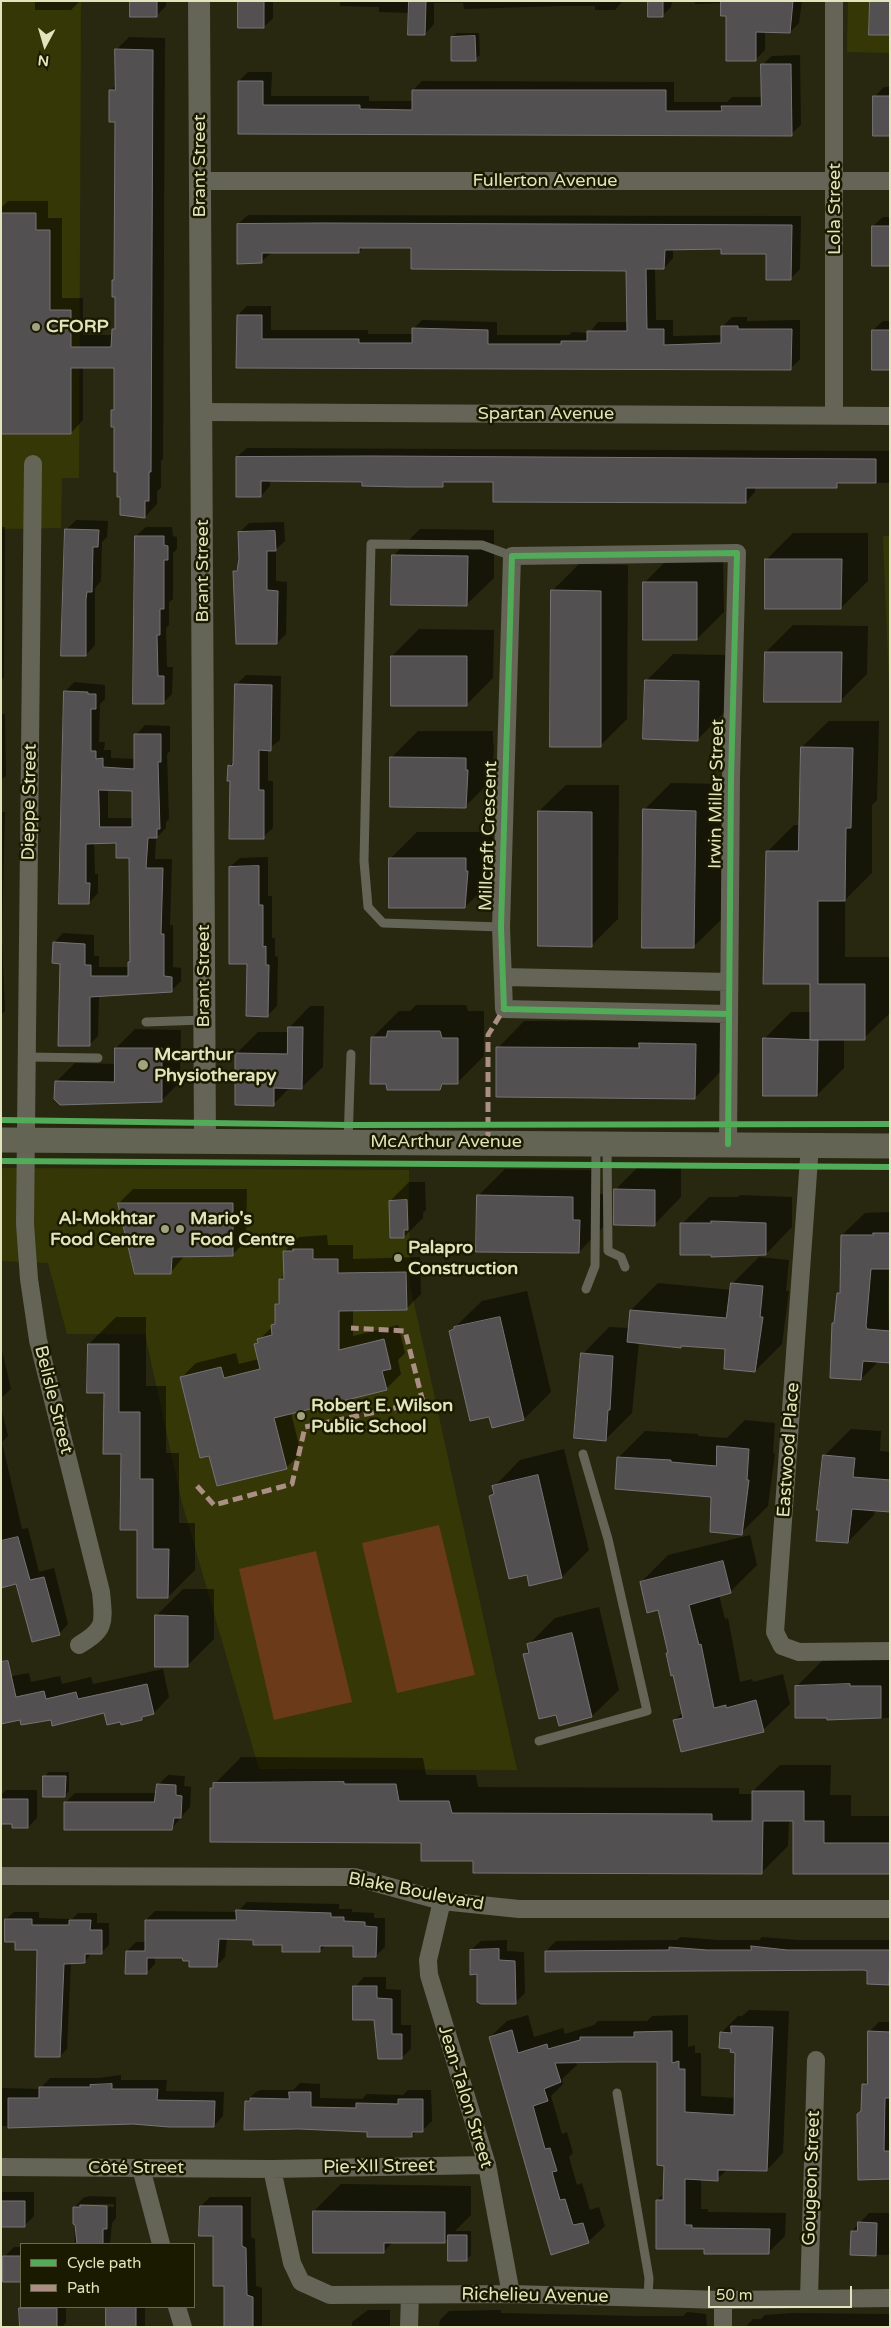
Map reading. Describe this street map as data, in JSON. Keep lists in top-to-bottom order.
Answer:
{
  "streets": {
    "main road": ["McArthur Avenue"],
    "street": [
      "Brant Street",
      "Fullerton Avenue",
      "Lola Street",
      "Spartan Avenue",
      "Irwin Miller Street",
      "Dieppe Street",
      "Millcraft Crescent",
      "Belisle Street",
      "Eastwood Place",
      "Blake Boulevard",
      "Jean-Talon Street",
      "Pie-XII Street",
      "Côté Street",
      "Gougeon Street",
      "Richelieu Avenue"
    ]
  },
  "crossings": [
    ["Brant Street", "Fullerton Avenue"],
    ["Brant Street", "Spartan Avenue"],
    ["Brant Street", "McArthur Avenue"],
    ["Fullerton Avenue", "Lola Street"],
    ["Lola Street", "Spartan Avenue"],
    ["Irwin Miller Street", "Millcraft Crescent"],
    ["Irwin Miller Street", "McArthur Avenue"],
    ["Dieppe Street", "McArthur Avenue"],
    ["Dieppe Street", "Belisle Street"],
    ["McArthur Avenue", "Belisle Street"],
    ["McArthur Avenue", "Eastwood Place"],
    ["Blake Boulevard", "Jean-Talon Street"],
    ["Jean-Talon Street", "Pie-XII Street"],
    ["Jean-Talon Street", "Richelieu Avenue"],
    ["Pie-XII Street", "Côté Street"],
    ["Pie-XII Street", "Richelieu Avenue"],
    ["Côté Street", "Richelieu Avenue"],
    ["Gougeon Street", "Richelieu Avenue"]
  ],
  "places": [
    "CFORP",
    "Mcarthur Physiotherapy",
    "Al-Mokhtar Food Centre",
    "Mario's Food Centre",
    "Palapro Construction",
    "Robert E. Wilson Public School"
  ],
  "legend": ["Cycle path", "Path"],
  "scale_bar": "50 m",
  "north": "bottom"
}
